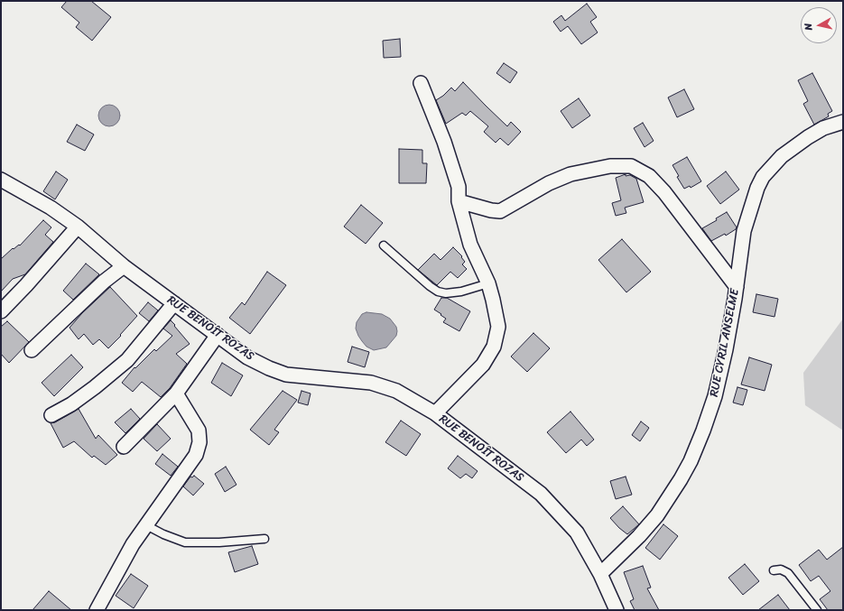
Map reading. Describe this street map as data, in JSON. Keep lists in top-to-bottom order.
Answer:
{
  "streets": {
    "street": ["RUE BENOÎT ROZAS", "RUE CYRIL ANSELME"]
  },
  "crossings": [
    ["RUE BENOÎT ROZAS", "RUE CYRIL ANSELME"]
  ],
  "north": "left"
}
